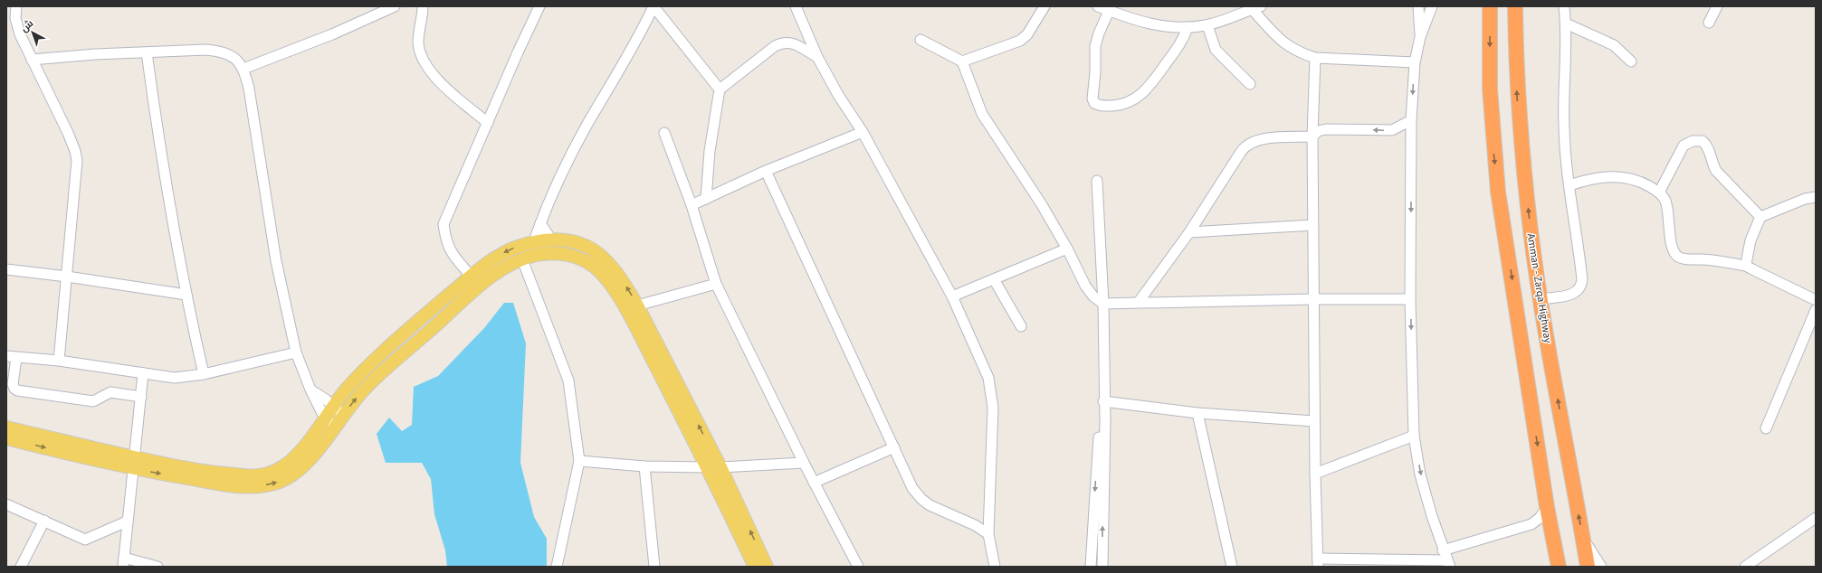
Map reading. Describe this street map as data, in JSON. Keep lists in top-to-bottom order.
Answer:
{
  "streets": {
    "highway": ["Amman - Zarqa Highway"]
  },
  "north": "top left"
}
